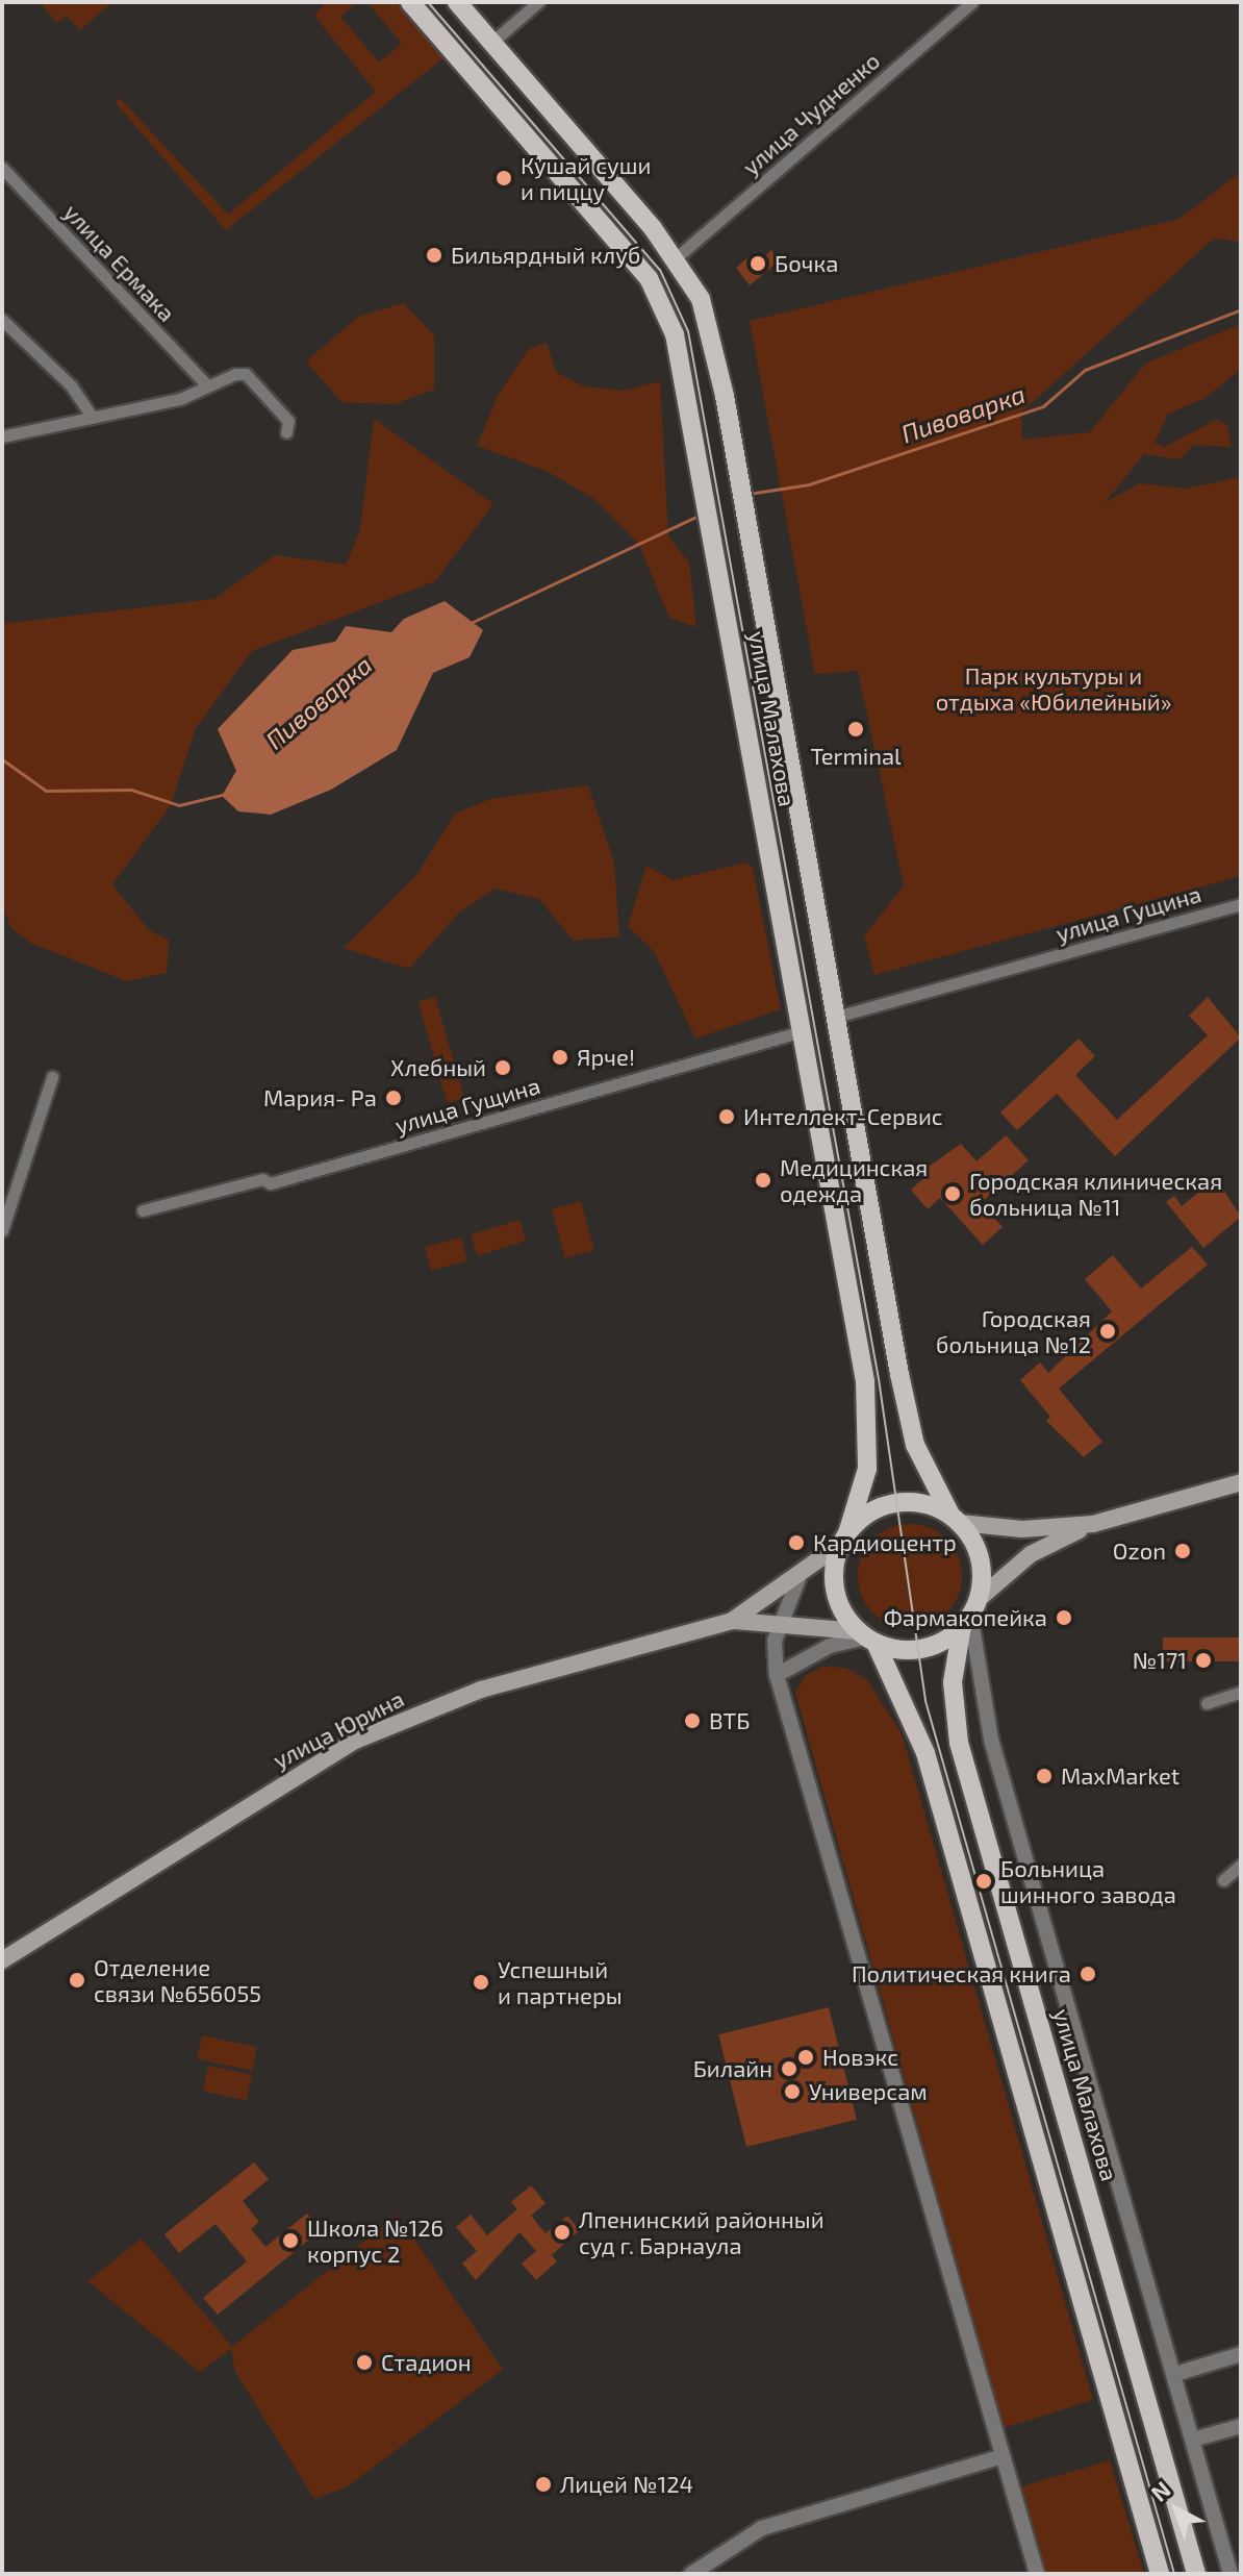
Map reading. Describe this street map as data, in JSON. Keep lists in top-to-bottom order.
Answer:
{
  "streets": {
    "main road": ["улица Малахова", "улица Юрина"],
    "street": ["улица Чудненко", "улица Ермака", "улица Гущина"]
  },
  "crossings": [
    ["улица Чудненко", "улица Малахова"],
    ["улица Малахова", "улица Гущина"],
    ["улица Малахова", "улица Юрина"]
  ],
  "water": ["Пивоварка"],
  "parks": ["Парк культуры и отдыха «Юбилейный»"],
  "places": [
    "Кушай суши и пиццу",
    "Бильярдный клуб",
    "Бочка",
    "Terminal",
    "Ярче!",
    "Хлебный",
    "Мария- Ра",
    "Интеллект-Сервис",
    "Медицинская одежда",
    "Городская клиническая больница №11",
    "Городская больница №12",
    "Кардиоцентр",
    "Ozon",
    "Фармакопейка",
    "№171",
    "ВТБ",
    "MaxMarket",
    "Больница шинного завода",
    "Политическая книга",
    "Отделение связи №656055",
    "Успешный и партнеры",
    "Новэкс",
    "Билайн",
    "Универсам",
    "Лпенинский районный суд г. Барнаула",
    "Школа №126 корпус 2",
    "Стадион",
    "Лицей №124"
  ],
  "north": "top left"
}
